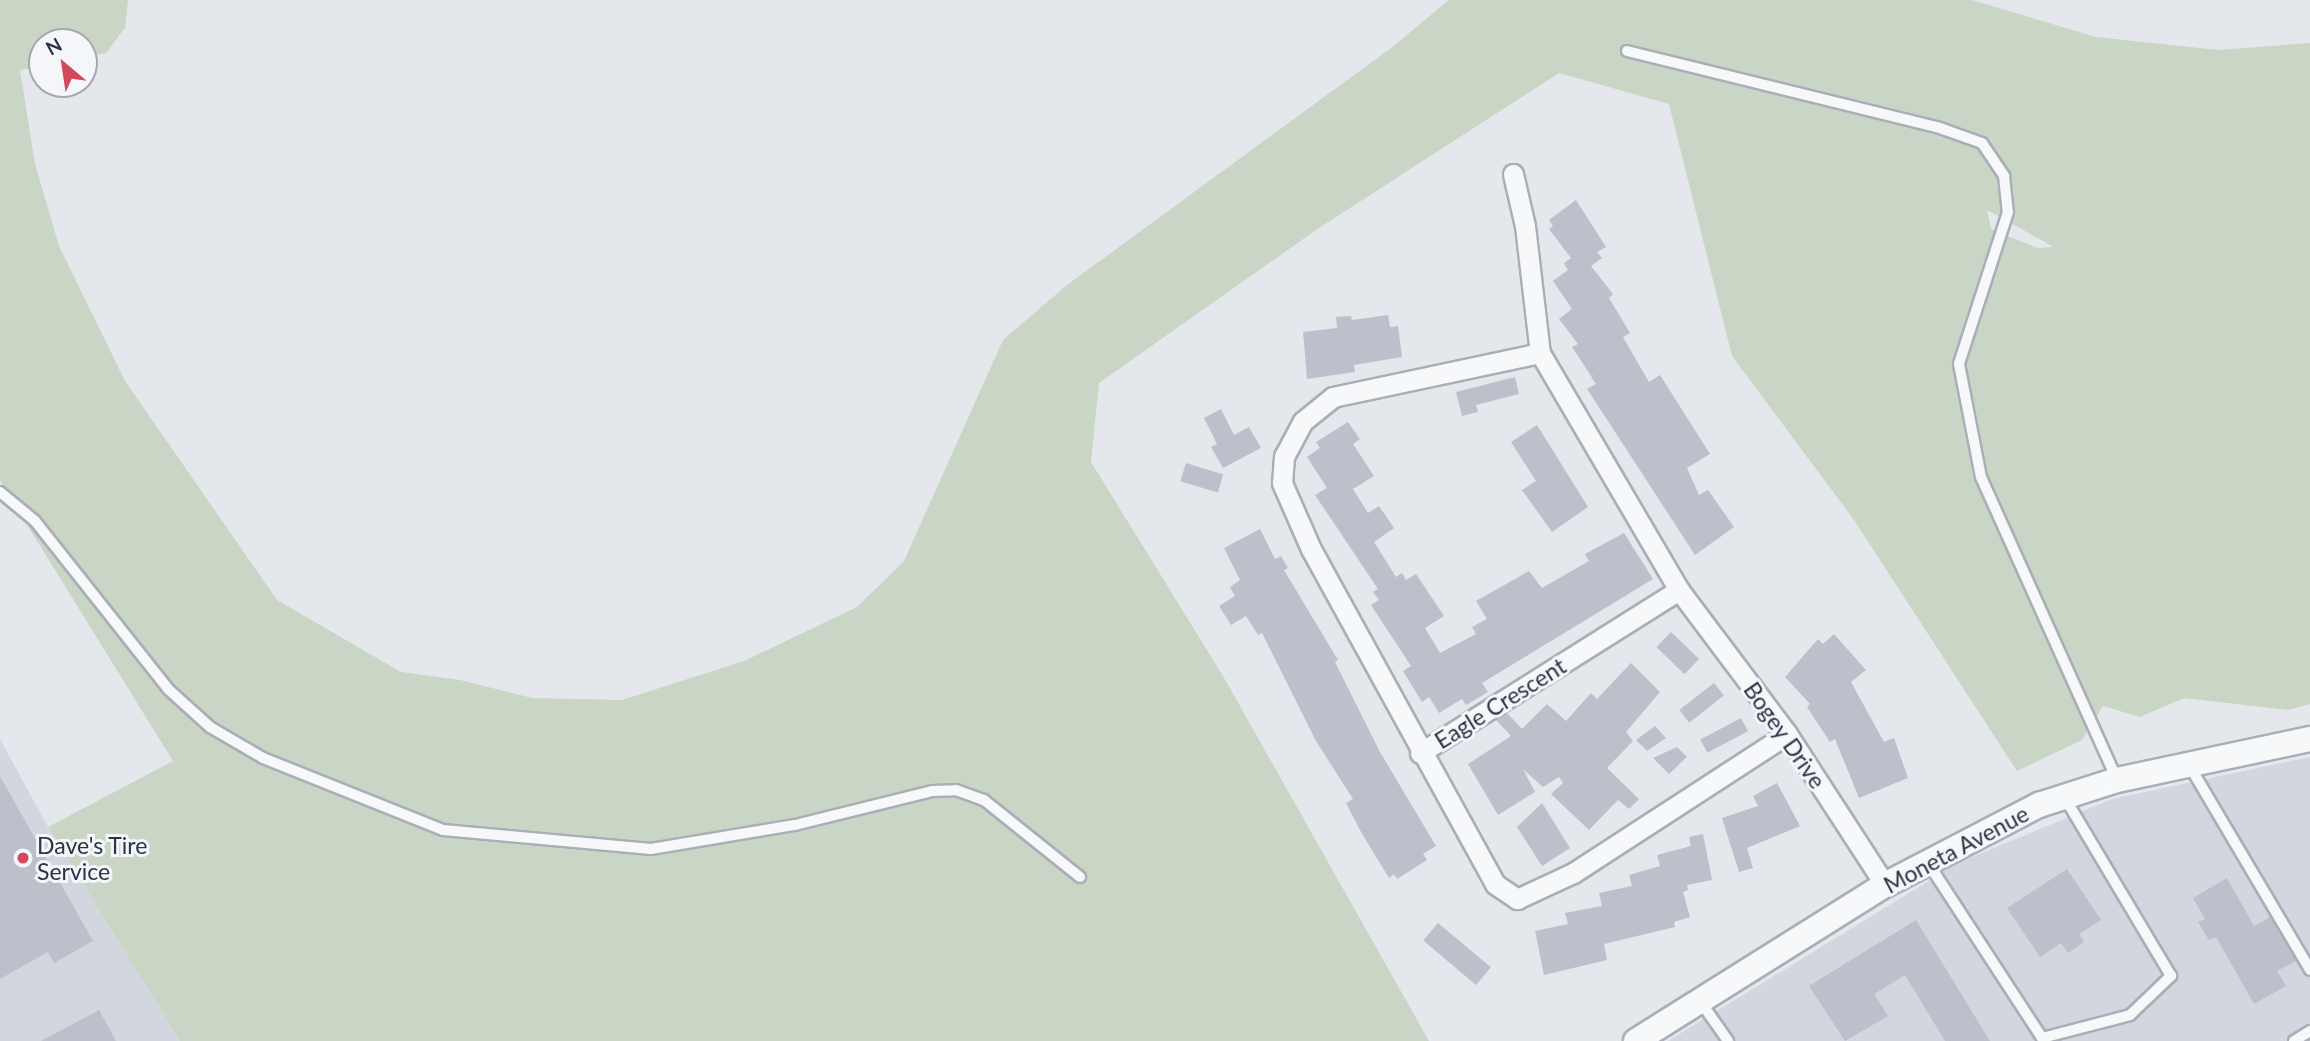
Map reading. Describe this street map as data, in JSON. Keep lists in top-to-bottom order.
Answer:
{
  "streets": {
    "street": ["Eagle Crescent", "Bogey Drive", "Moneta Avenue"]
  },
  "crossings": [
    ["Eagle Crescent", "Bogey Drive"],
    ["Bogey Drive", "Moneta Avenue"]
  ],
  "places": ["Dave's Tire Service"],
  "north": "top left"
}
